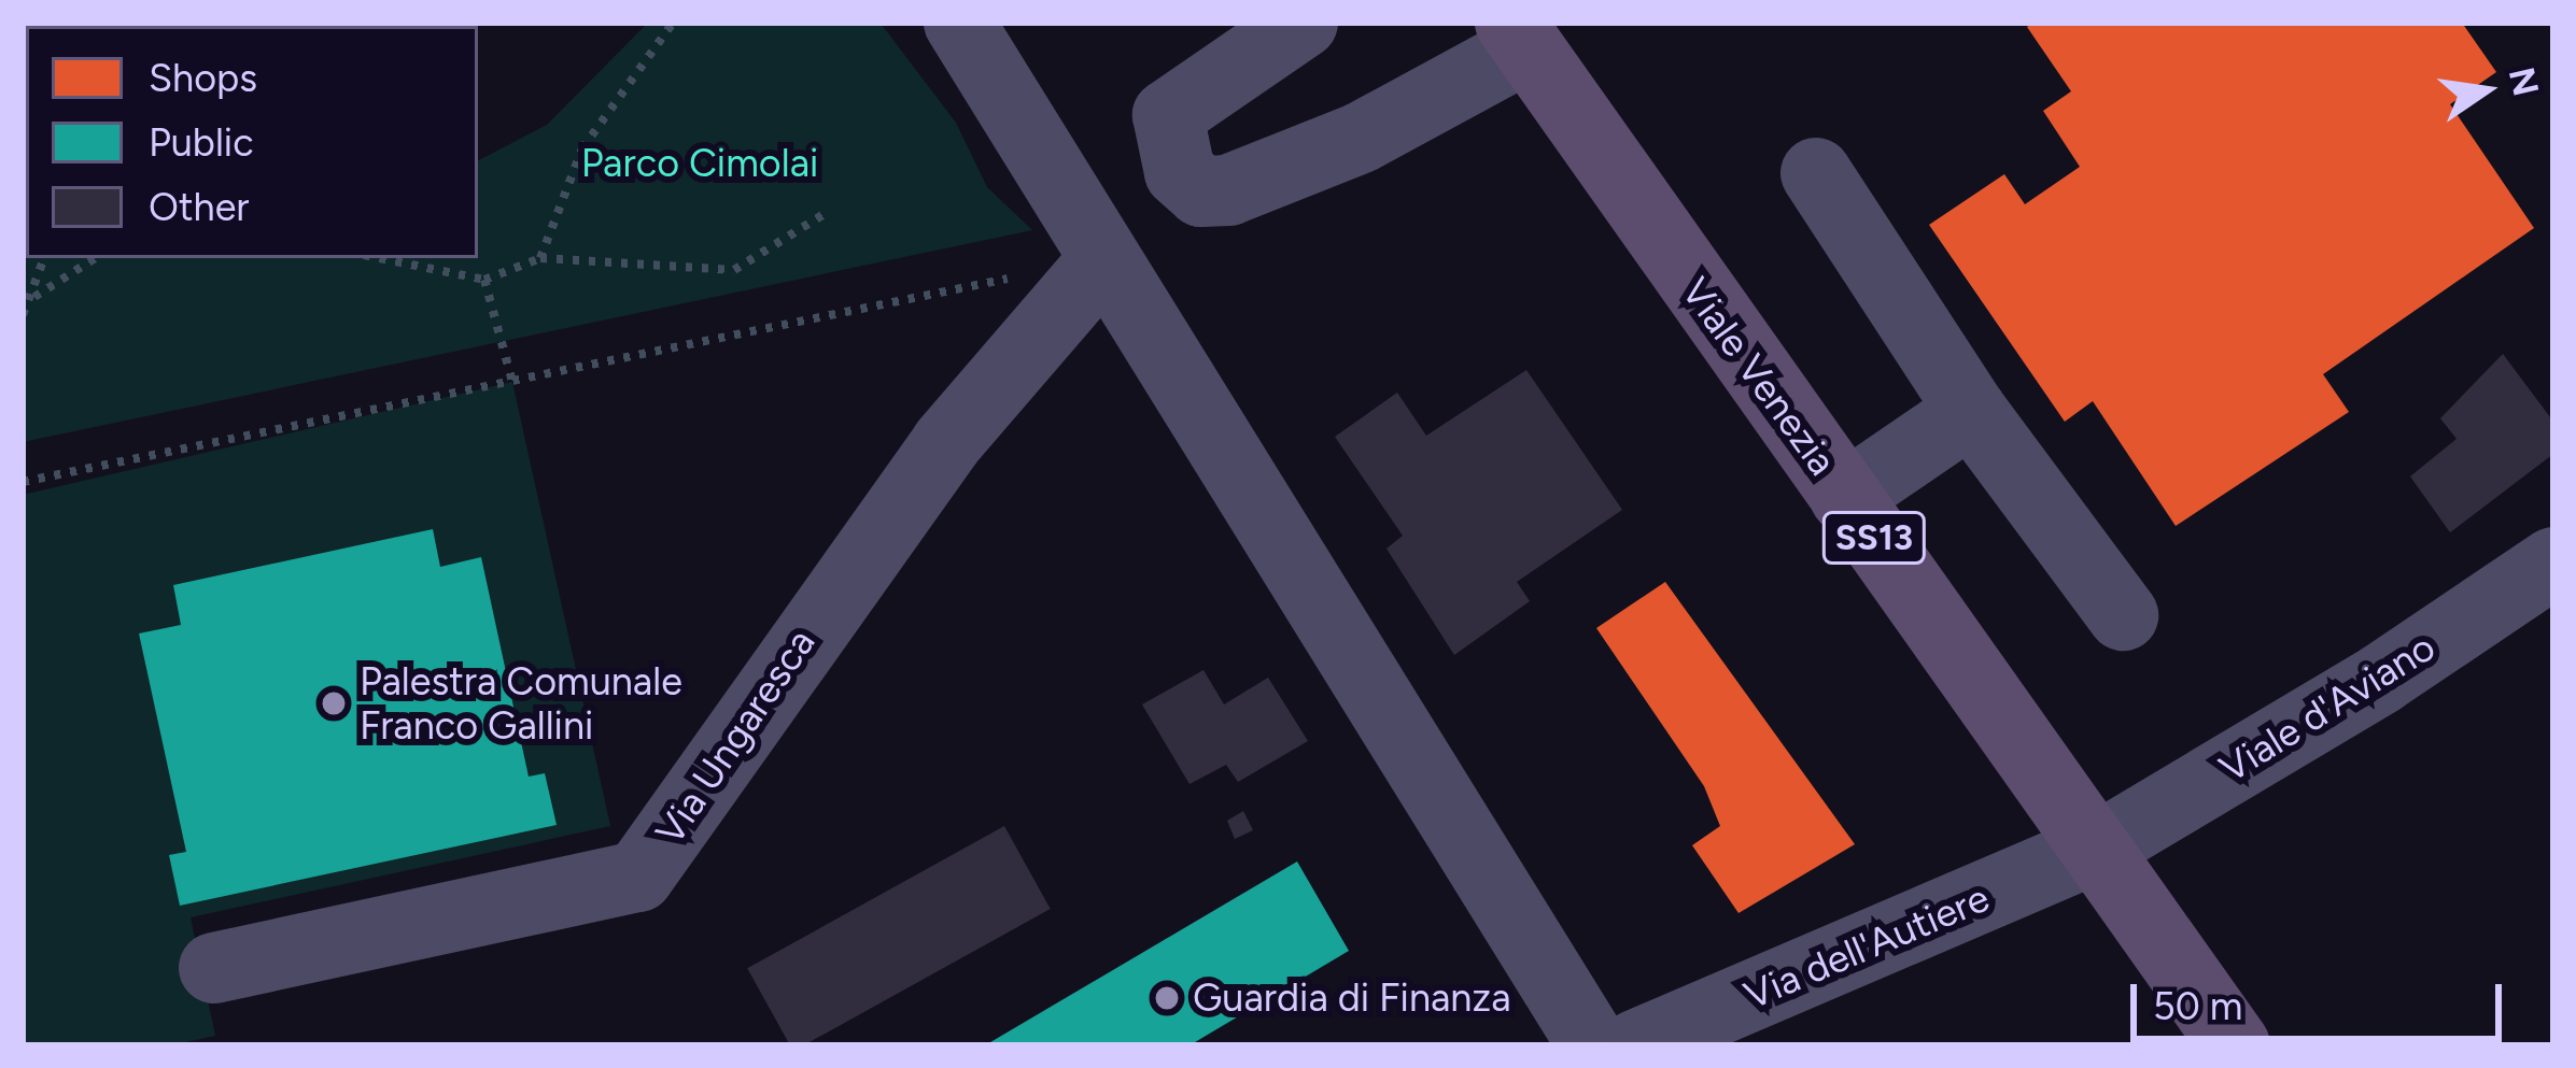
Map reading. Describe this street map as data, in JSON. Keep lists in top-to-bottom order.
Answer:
{
  "streets": {
    "main road": ["Viale Venezia", "SS13"],
    "street": ["Viale d'Aviano", "Via Ungaresca", "Via dell'Autiere"]
  },
  "crossings": [
    ["Viale Venezia", "Viale d'Aviano"],
    ["Viale Venezia", "Via dell'Autiere"],
    ["Viale d'Aviano", "Via dell'Autiere"]
  ],
  "parks": ["Parco Cimolai"],
  "places": ["Palestra Comunale Franco Gallini", "Guardia di Finanza"],
  "legend": ["Shops", "Public", "Other"],
  "scale_bar": "50 m",
  "north": "right"
}
